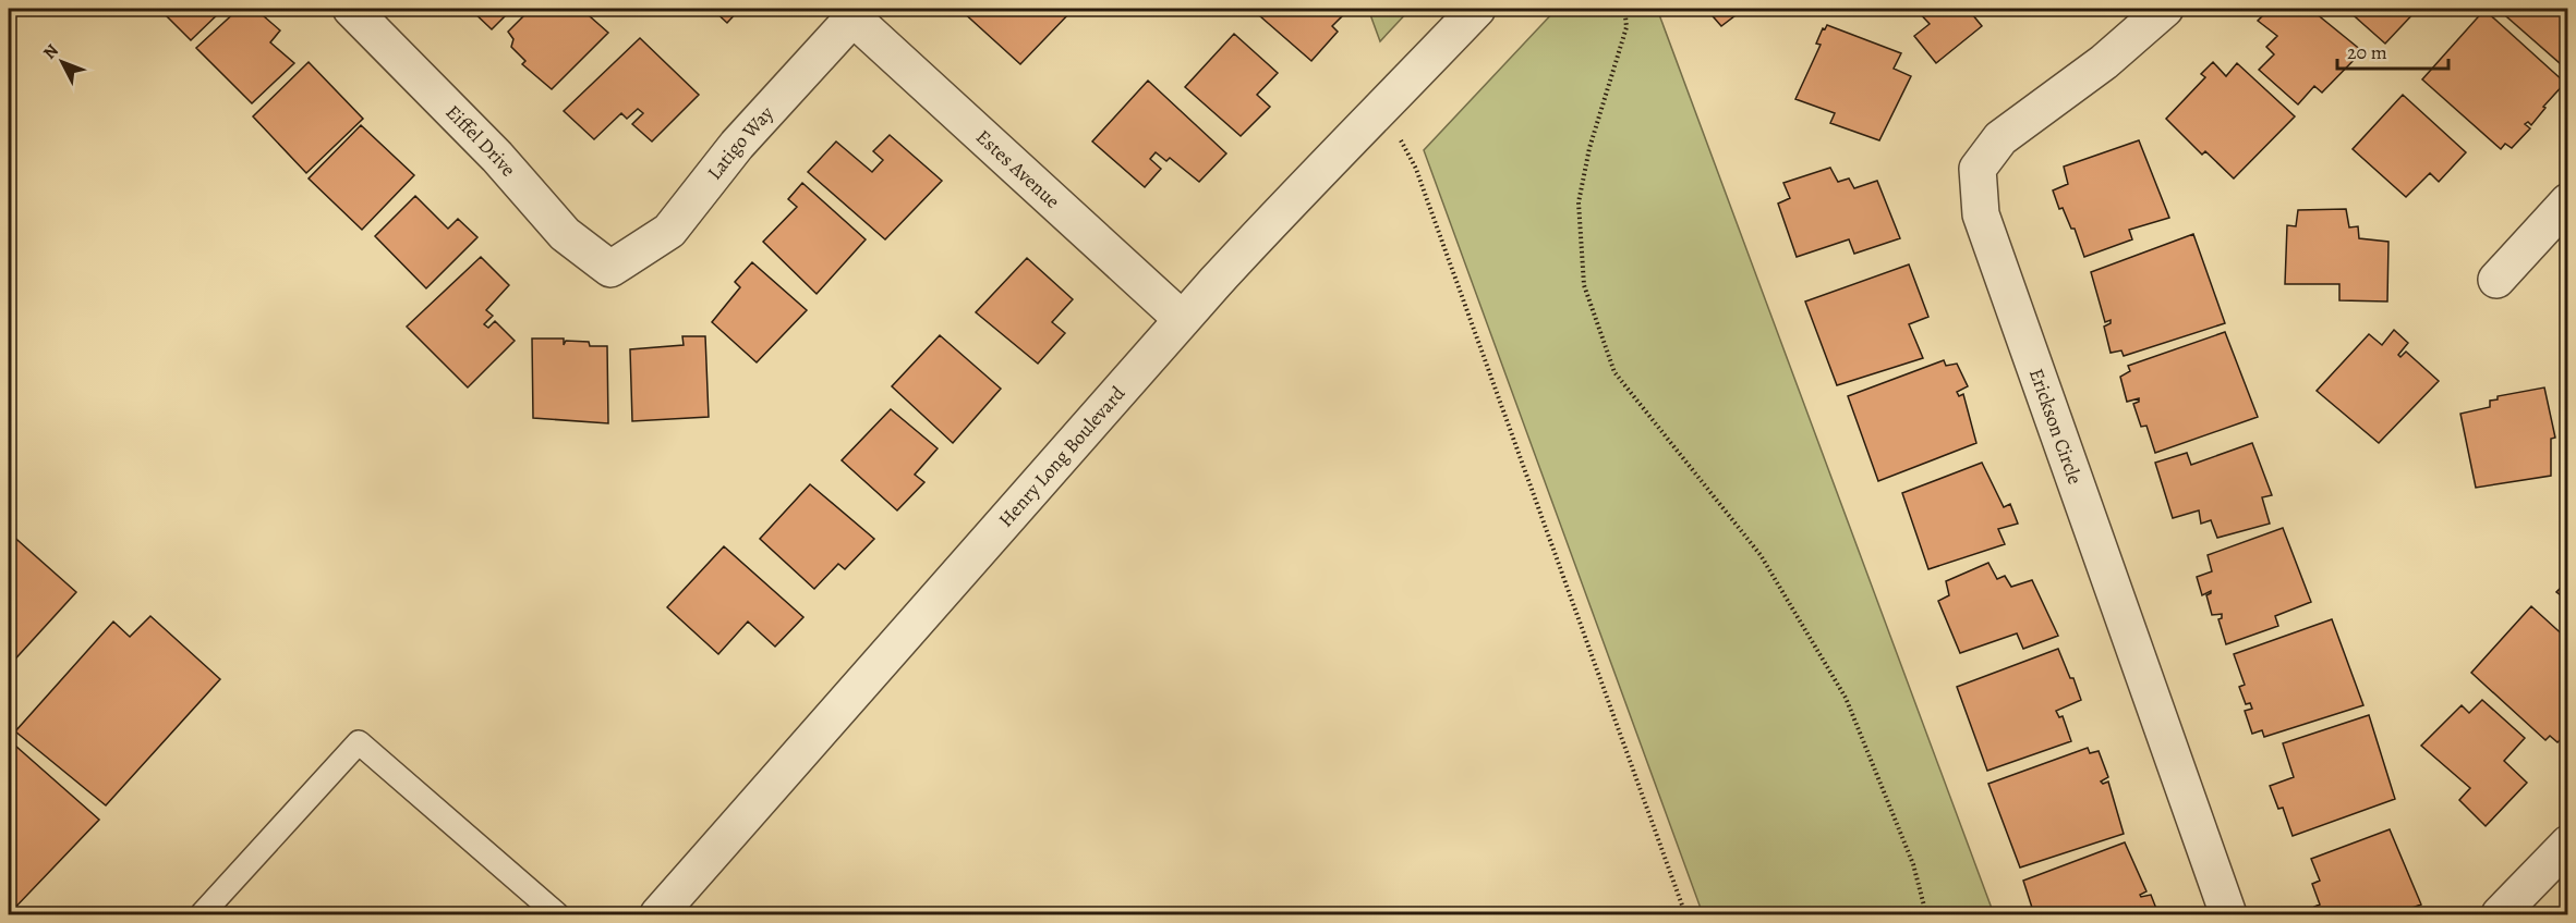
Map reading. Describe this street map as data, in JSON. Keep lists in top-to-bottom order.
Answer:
{
  "streets": {
    "street": [
      "Eiffel Drive",
      "Latigo Way",
      "Estes Avenue",
      "Erickson Circle",
      "Henry Long Boulevard"
    ]
  },
  "crossings": [
    ["Eiffel Drive", "Latigo Way"],
    ["Latigo Way", "Estes Avenue"],
    ["Estes Avenue", "Henry Long Boulevard"]
  ],
  "scale_bar": "20 m",
  "north": "top left"
}
